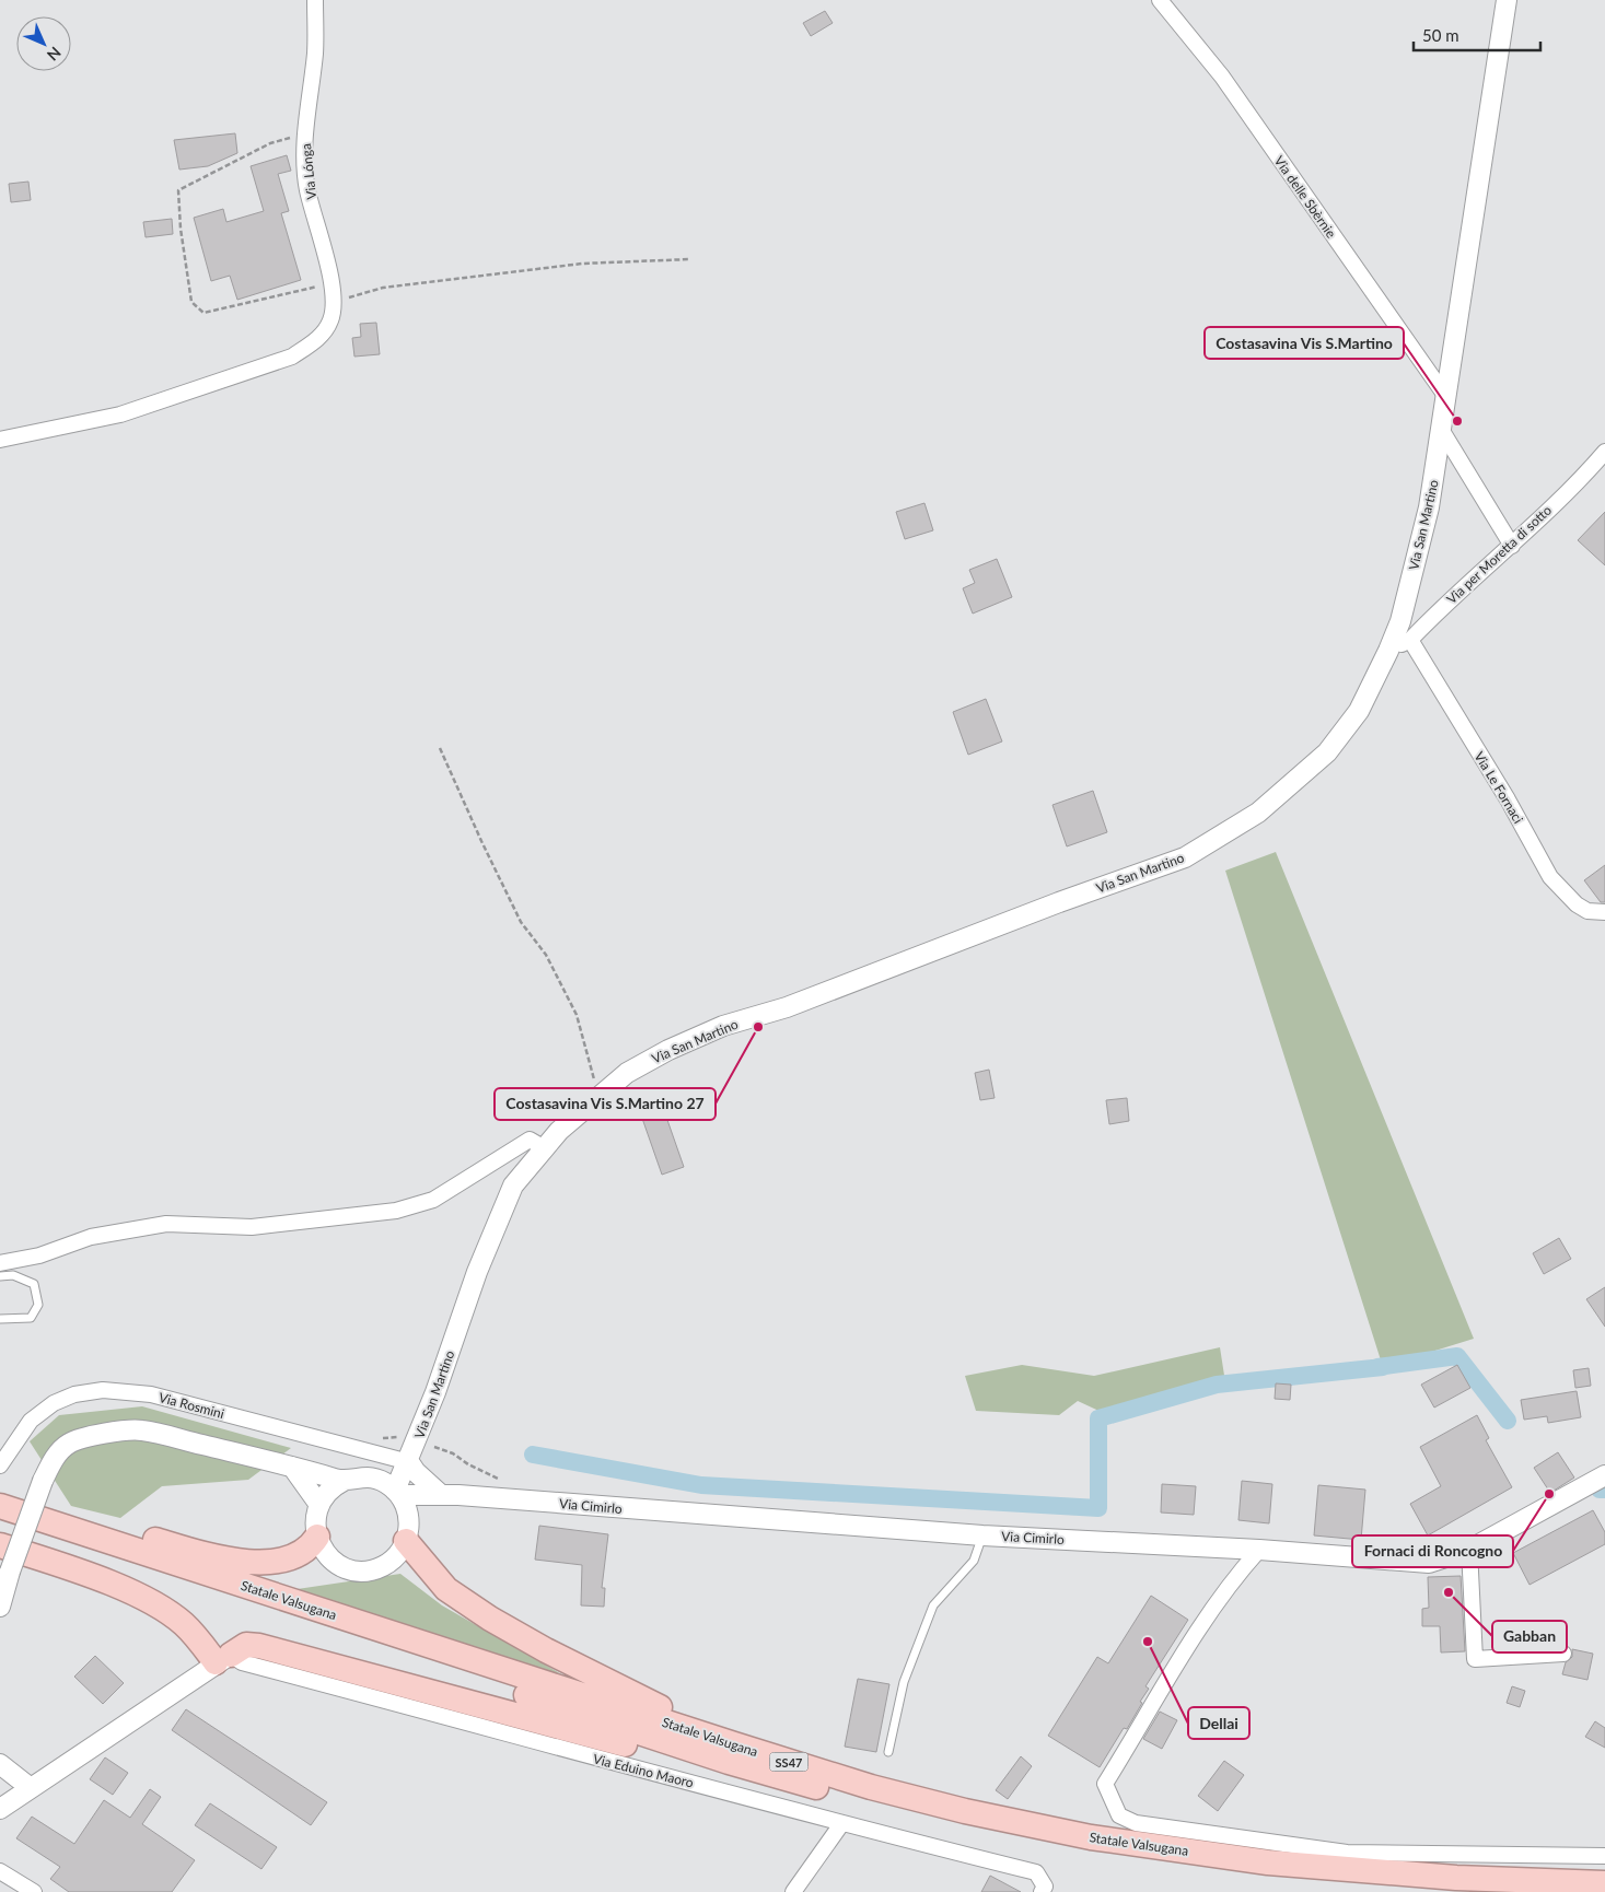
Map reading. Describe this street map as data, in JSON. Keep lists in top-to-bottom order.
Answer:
{
  "streets": {
    "highway": ["Statale Valsugana", "SS47"],
    "street": [
      "Via Lónga",
      "Via delle Sbèrnie",
      "Via San Martino",
      "Via per Moretta di sotto",
      "Via Le Fornaci",
      "Via Rosmini",
      "Via Cimirlo",
      "Via Eduino Maoro"
    ]
  },
  "crossings": [
    ["Via delle Sbèrnie", "Via San Martino"],
    ["Via San Martino", "Via per Moretta di sotto"],
    ["Via San Martino", "Via Rosmini"],
    ["Via per Moretta di sotto", "Via Le Fornaci"]
  ],
  "places": [
    "Costasavina Vis S.Martino",
    "Costasavina Vis S.Martino 27",
    "Fornaci di Roncogno",
    "Gabban",
    "Dellai"
  ],
  "scale_bar": "50 m",
  "north": "bottom right"
}
